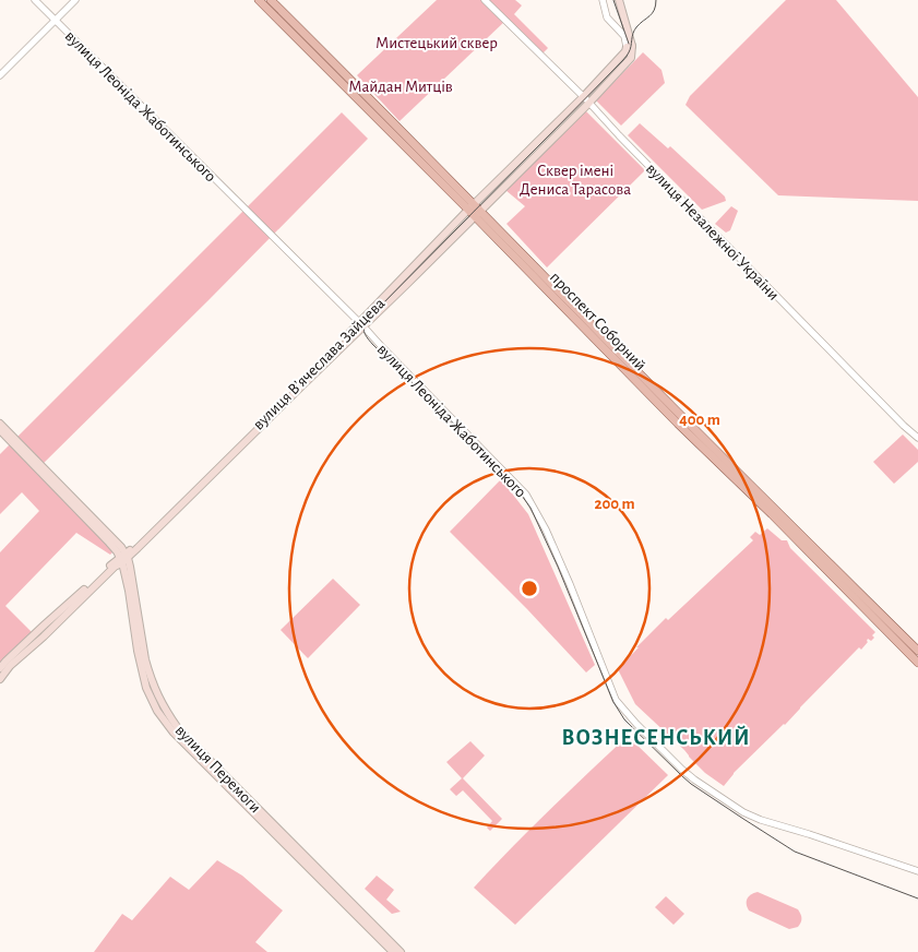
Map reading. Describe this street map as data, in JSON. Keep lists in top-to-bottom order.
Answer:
{
  "streets": {
    "main road": ["проспект Соборний", "вулиця Вʼячеслава Зайцева", "вулиця Перемоги"],
    "street": ["вулиця Леоніда Жаботинського", "вулиця Незалежної України"]
  },
  "crossings": [
    ["вулиця Леоніда Жаботинського", "вулиця Вʼячеслава Зайцева"],
    ["вулиця Незалежної України", "вулиця Вʼячеслава Зайцева"],
    ["проспект Соборний", "вулиця Вʼячеслава Зайцева"],
    ["вулиця Вʼячеслава Зайцева", "вулиця Перемоги"]
  ],
  "districts": ["ВОЗНЕСЕНСЬКИЙ"],
  "parks": ["Мистецький сквер", "Майдан Митців", "Сквер імені Дениса Тарасова"],
  "rings": ["400 m", "200 m"]
}
